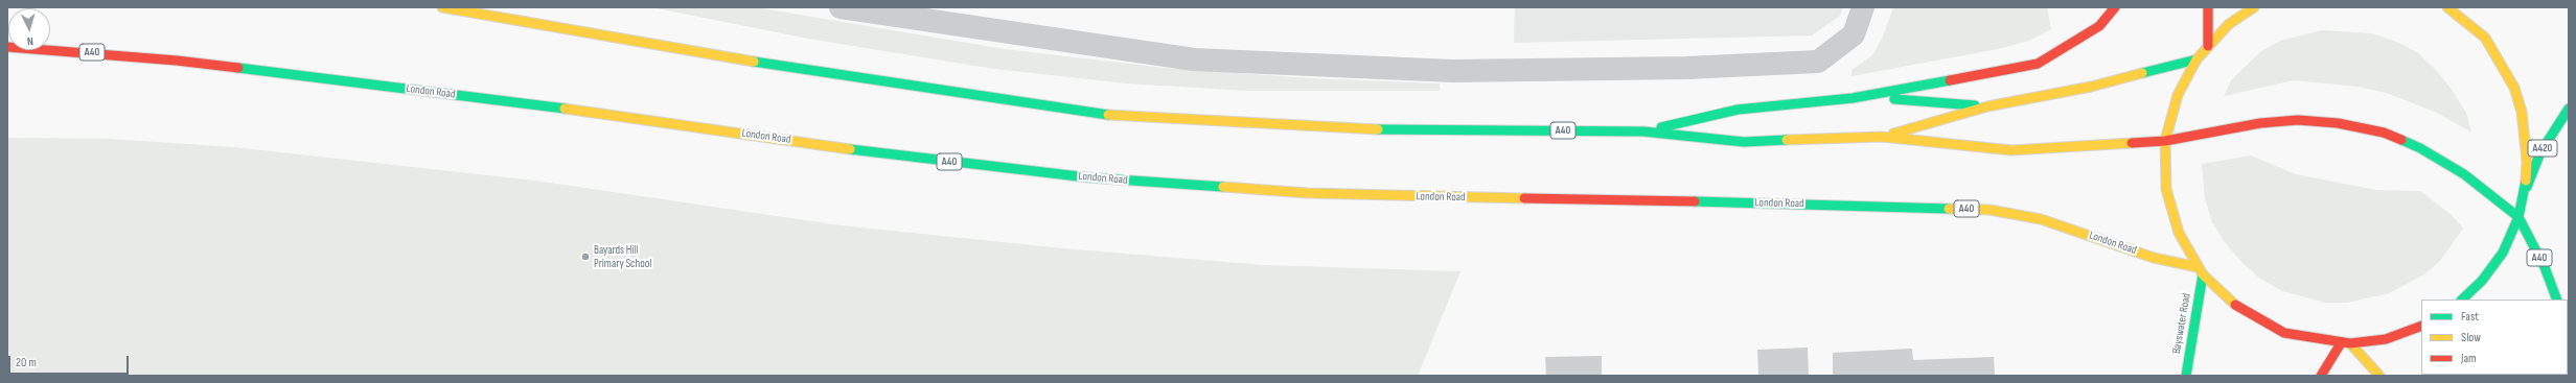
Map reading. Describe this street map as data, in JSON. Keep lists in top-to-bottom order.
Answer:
{
  "streets": {
    "main road": [
      "A40",
      "London Road",
      "A420",
      "Bayswater Road"
    ]
  },
  "places": ["Bayards Hill Primary School"],
  "legend": ["Fast", "Slow", "Jam"],
  "scale_bar": "20 m",
  "north": "bottom"
}
